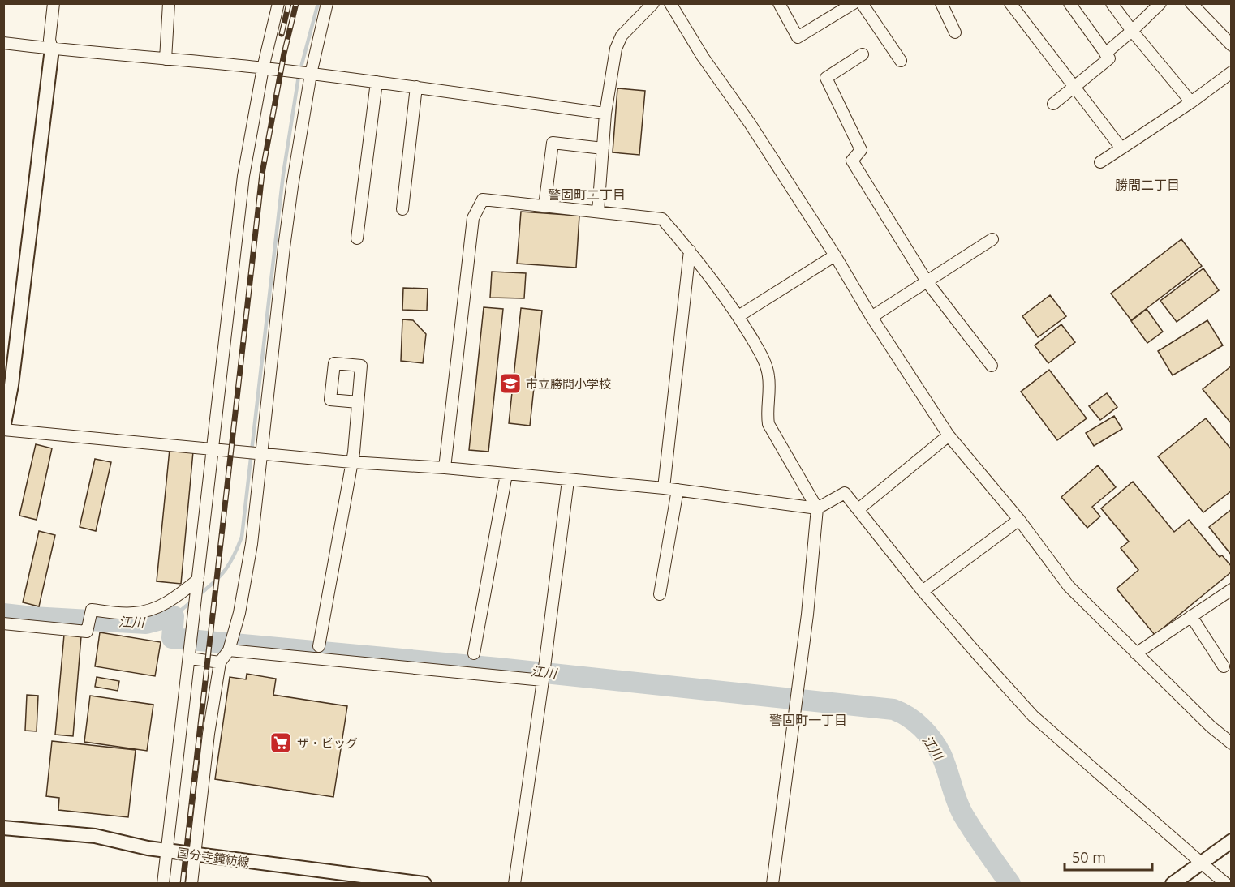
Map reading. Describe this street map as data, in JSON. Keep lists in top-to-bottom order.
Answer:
{
  "streets": {
    "street": ["国分寺鐘紡線"]
  },
  "districts": ["勝間二丁目", "警固町二丁目", "警固町一丁目"],
  "water": ["江川"],
  "places": {
    "school or university": ["市立勝間小学校"],
    "supermarket": ["ザ・ビッグ"]
  },
  "scale_bar": "50 m"
}
